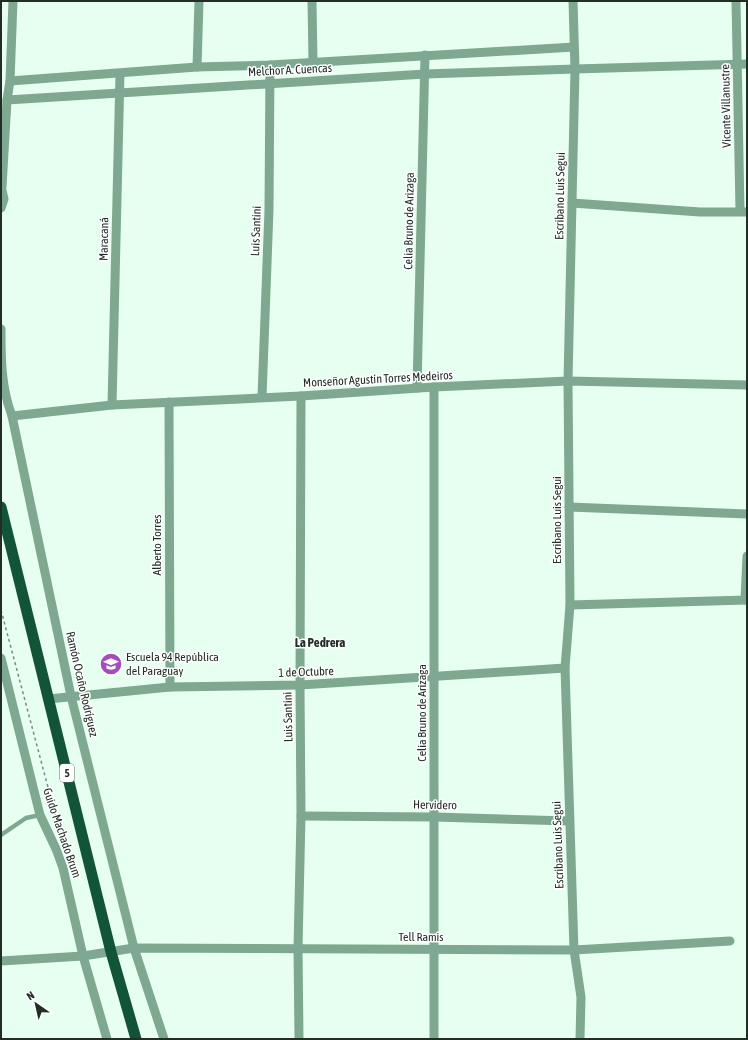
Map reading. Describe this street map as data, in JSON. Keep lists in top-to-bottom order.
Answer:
{
  "streets": {
    "highway": ["5"],
    "street": [
      "Melchor A. Cuencas",
      "Vicente Villanustre",
      "Escribano Luis Segui",
      "Celia Bruno de Arizaga",
      "Luis Santini",
      "Maracaná",
      "Monseñor Agustín Torres Medeiros",
      "Alberto Torres",
      "1 de Octubre",
      "Ramón Ocaño Rodríguez",
      "Hervidero",
      "Guido Machado Brum",
      "Tell Ramis"
    ]
  },
  "crossings": [
    ["Melchor A. Cuencas", "Vicente Villanustre"],
    ["Melchor A. Cuencas", "Escribano Luis Segui"],
    ["Melchor A. Cuencas", "Celia Bruno de Arizaga"],
    ["Melchor A. Cuencas", "Luis Santini"],
    ["Melchor A. Cuencas", "Maracaná"],
    ["Escribano Luis Segui", "Monseñor Agustín Torres Medeiros"],
    ["Escribano Luis Segui", "1 de Octubre"],
    ["Escribano Luis Segui", "Hervidero"],
    ["Escribano Luis Segui", "Tell Ramis"],
    ["Celia Bruno de Arizaga", "Monseñor Agustín Torres Medeiros"],
    ["Celia Bruno de Arizaga", "1 de Octubre"],
    ["Celia Bruno de Arizaga", "Hervidero"],
    ["Celia Bruno de Arizaga", "Tell Ramis"],
    ["Luis Santini", "Monseñor Agustín Torres Medeiros"],
    ["Luis Santini", "1 de Octubre"],
    ["Luis Santini", "Hervidero"],
    ["Luis Santini", "Tell Ramis"],
    ["Maracaná", "Monseñor Agustín Torres Medeiros"],
    ["Monseñor Agustín Torres Medeiros", "Alberto Torres"],
    ["Monseñor Agustín Torres Medeiros", "Ramón Ocaño Rodríguez"],
    ["Alberto Torres", "1 de Octubre"],
    ["1 de Octubre", "Ramón Ocaño Rodríguez"],
    ["1 de Octubre", "5"],
    ["Ramón Ocaño Rodríguez", "Tell Ramis"],
    ["5", "Tell Ramis"],
    ["Guido Machado Brum", "Tell Ramis"]
  ],
  "districts": ["La Pedrera"],
  "places": {
    "school or university": ["Escuela 94 República del Paraguay"]
  },
  "north": "top left"
}
